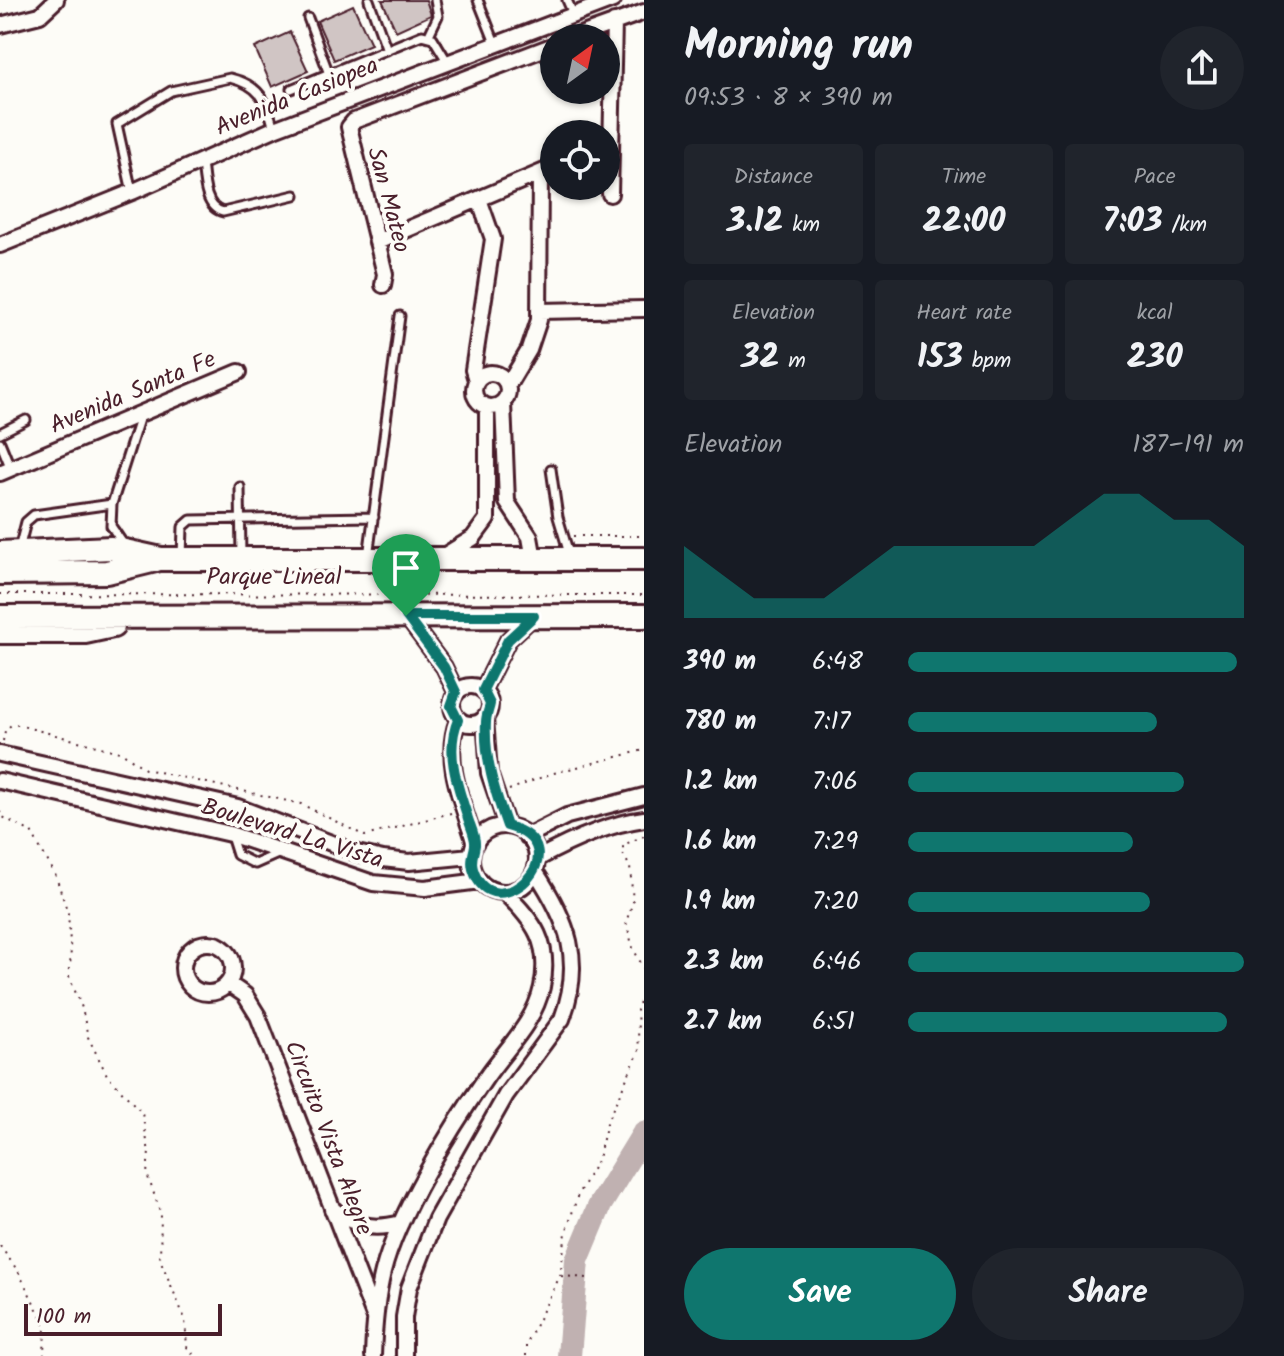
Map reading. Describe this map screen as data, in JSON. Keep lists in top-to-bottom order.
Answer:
{
  "streets": {
    "street": [
      "Avenida Casiopea",
      "San Mateo",
      "Avenida Santa Fe",
      "Boulevard La Vista",
      "Circuito Vista Alegre"
    ],
    "path": ["Parque Lineal"]
  },
  "scale_bar": "100 m",
  "north": "top right",
  "page": {
    "heading": ["Morning run", "09:53 · 8 × 390 m"],
    "stats": [
      ["Distance", "3.12 km"],
      ["Time", "22:00"],
      ["Pace", "7:03 /km"],
      ["Elevation", "32 m"],
      ["Heart rate", "153 bpm"],
      ["kcal", "230"]
    ],
    "chart": ["Elevation", "187–191 m"],
    "list": [
      {
        "name": "390 m",
        "note": "6:48"
      },
      {
        "name": "780 m",
        "note": "7:17"
      },
      {
        "name": "1.2 km",
        "note": "7:06"
      },
      {
        "name": "1.6 km",
        "note": "7:29"
      },
      {
        "name": "1.9 km",
        "note": "7:20"
      },
      {
        "name": "2.3 km",
        "note": "6:46"
      },
      {
        "name": "2.7 km",
        "note": "6:51"
      }
    ],
    "buttons": ["Save", "Share"],
    "scale": "100 m"
  }
}
